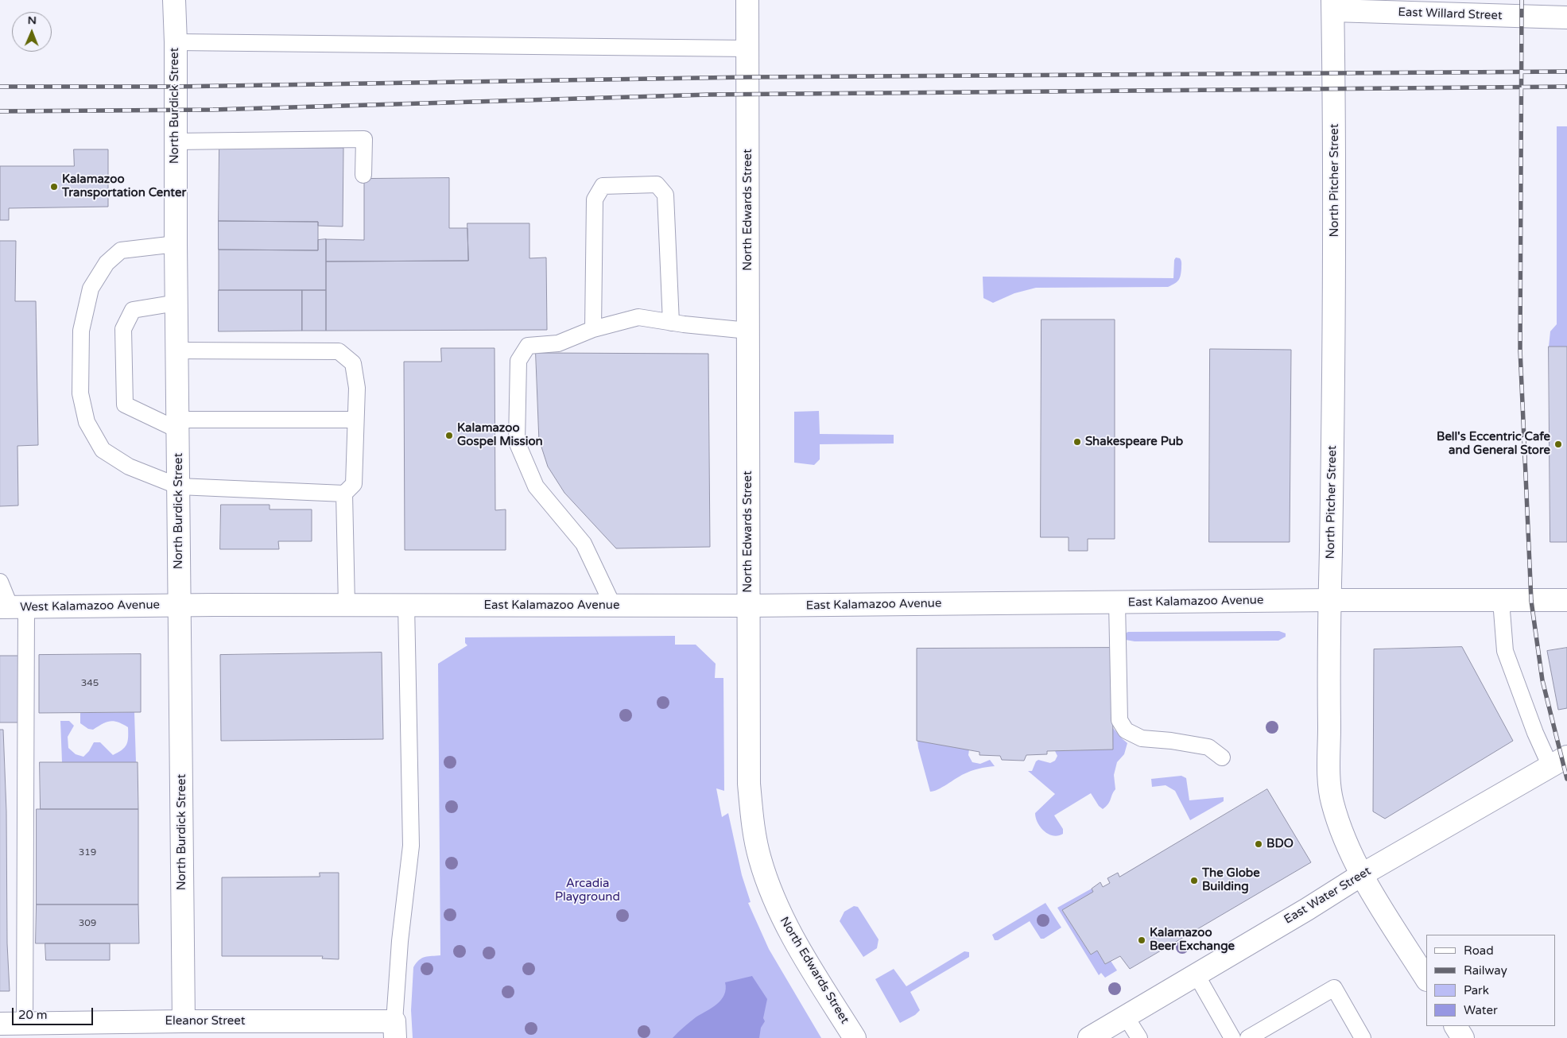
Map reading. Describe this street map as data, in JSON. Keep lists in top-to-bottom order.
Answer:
{
  "streets": {
    "street": [
      "East Willard Street",
      "North Burdick Street",
      "North Pitcher Street",
      "North Edwards Street",
      "East Kalamazoo Avenue",
      "West Kalamazoo Avenue",
      "East Water Street",
      "Eleanor Street"
    ]
  },
  "crossings": [
    ["East Willard Street", "North Pitcher Street"],
    ["North Burdick Street", "East Kalamazoo Avenue"],
    ["North Burdick Street", "West Kalamazoo Avenue"],
    ["North Burdick Street", "Eleanor Street"],
    ["North Pitcher Street", "East Kalamazoo Avenue"],
    ["North Pitcher Street", "East Water Street"],
    ["North Edwards Street", "East Kalamazoo Avenue"],
    ["East Kalamazoo Avenue", "West Kalamazoo Avenue"]
  ],
  "parks": ["Arcadia Playground"],
  "places": [
    "Kalamazoo Transportation Center",
    "Kalamazoo Gospel Mission",
    "Shakespeare Pub",
    "Bell's Eccentric Cafe and General Store",
    "BDO",
    "The Globe Building",
    "Kalamazoo Beer Exchange"
  ],
  "house_numbers": ["345", "319", "309"],
  "legend": [
    "Road",
    "Railway",
    "Park",
    "Water"
  ],
  "scale_bar": "20 m",
  "north": "top"
}
